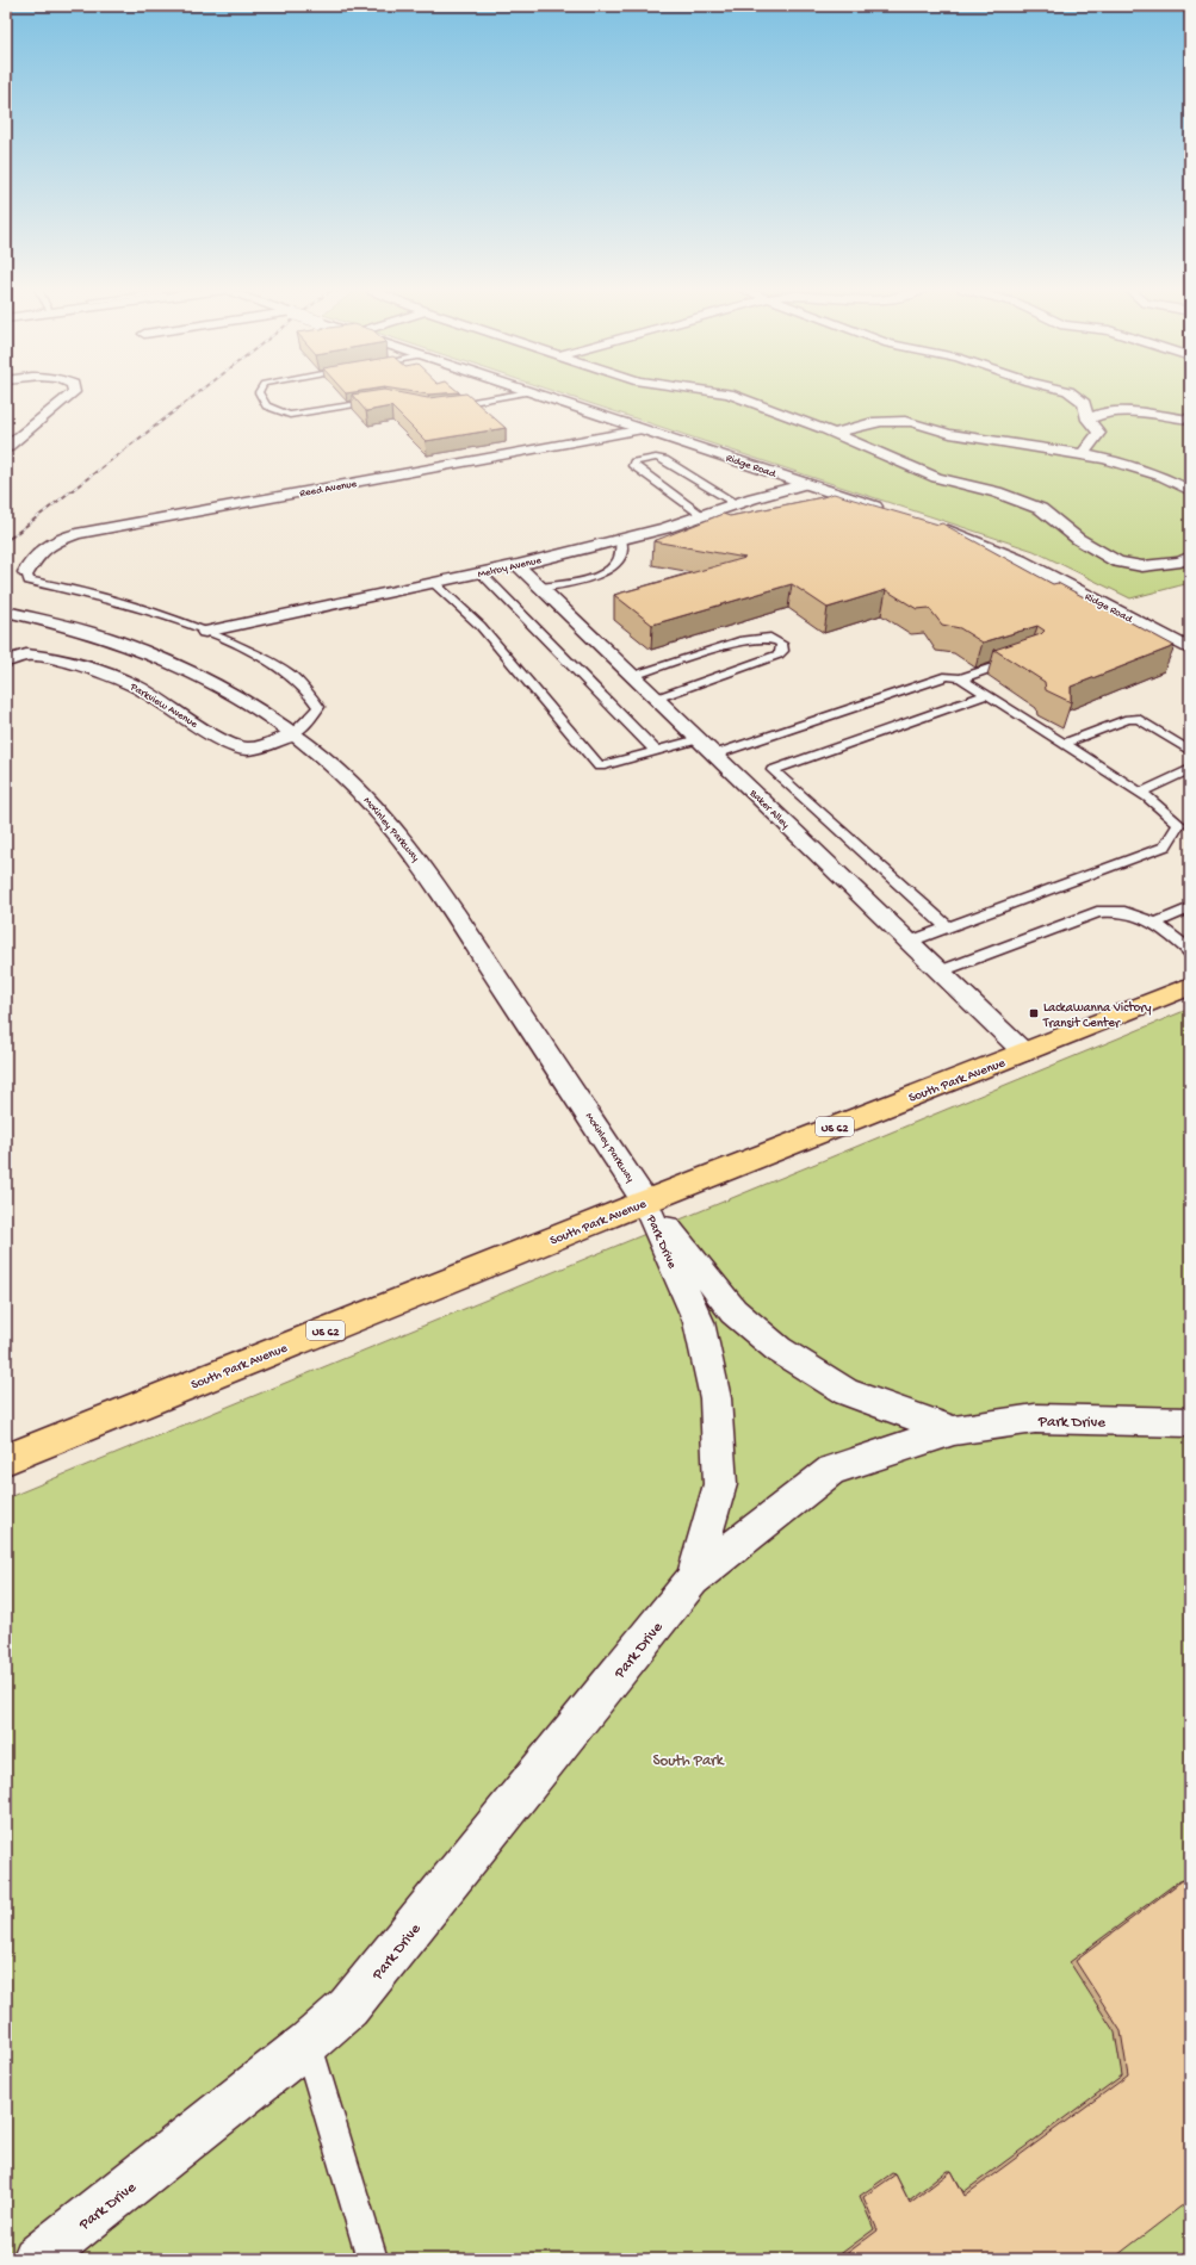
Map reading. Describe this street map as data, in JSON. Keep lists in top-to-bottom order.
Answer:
{
  "streets": {
    "main road": ["South Park Avenue", "US 62"],
    "street": [
      "Ridge Road",
      "Reed Avenue",
      "Melroy Avenue",
      "Parkview Avenue",
      "Baker Alley",
      "McKinley Parkway",
      "Park Drive"
    ]
  },
  "crossings": [
    ["Ridge Road", "Reed Avenue"],
    ["Ridge Road", "Melroy Avenue"],
    ["Melroy Avenue", "Baker Alley"],
    ["Parkview Avenue", "McKinley Parkway"],
    ["Baker Alley", "South Park Avenue"],
    ["McKinley Parkway", "South Park Avenue"],
    ["McKinley Parkway", "Park Drive"],
    ["South Park Avenue", "Park Drive"]
  ],
  "parks": ["South Park"],
  "places": {
    "transit": ["Lackawanna Victory Transit Center"]
  }
}
